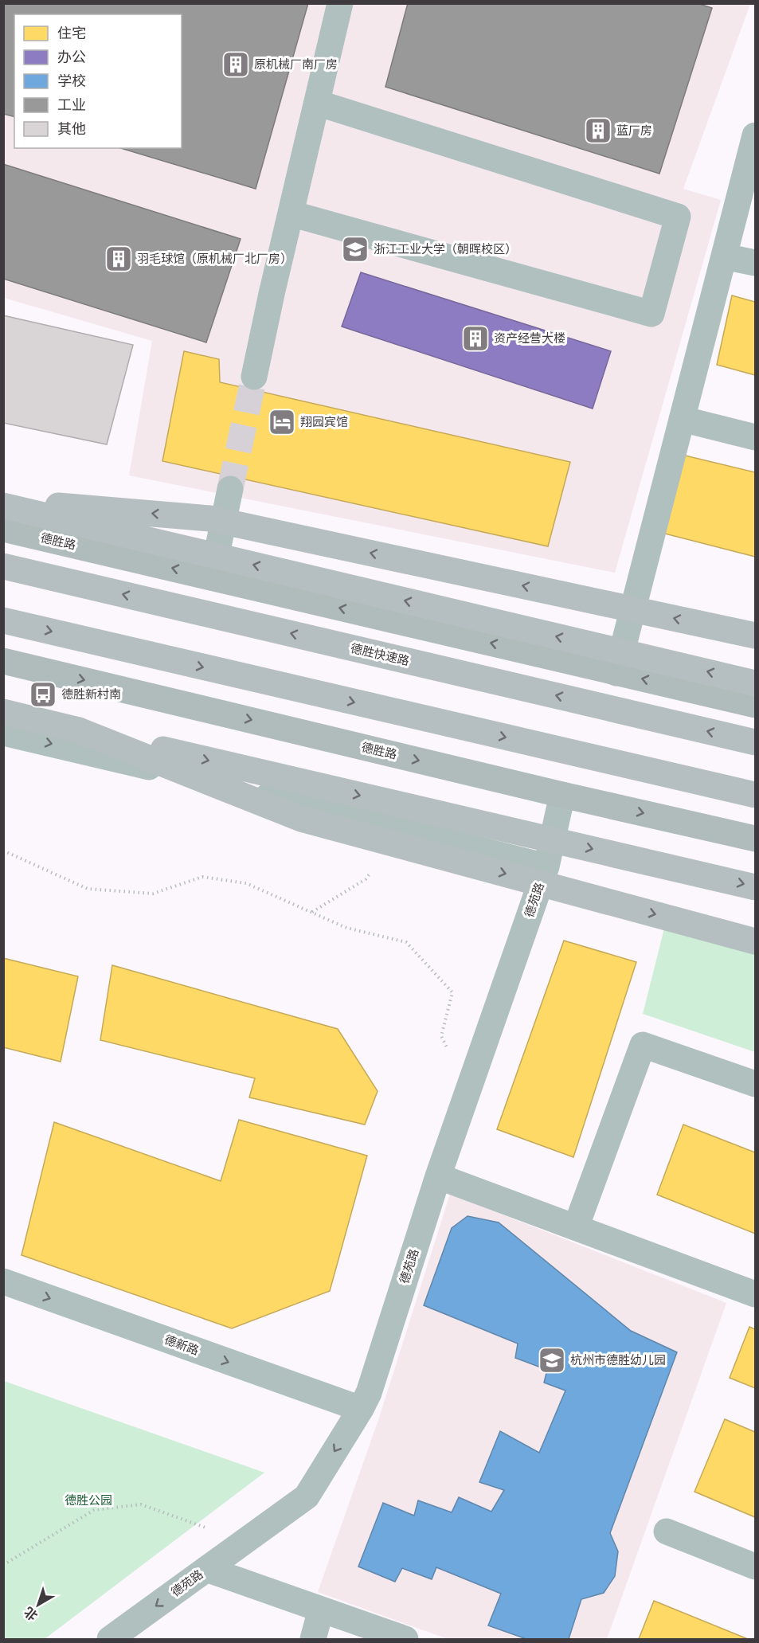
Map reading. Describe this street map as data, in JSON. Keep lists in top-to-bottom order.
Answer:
{
  "streets": {
    "highway": ["德胜快速路"],
    "main road": ["德胜路"],
    "street": ["德苑路", "德新路"]
  },
  "crossings": [
    ["德胜路", "德苑路"],
    ["德苑路", "德新路"]
  ],
  "one_way": ["德新路"],
  "parks": ["德胜公园"],
  "places": {
    "building": [
      "原机械厂南厂房",
      "蓝厂房",
      "羽毛球馆（原机械厂北厂房）",
      "资产经营大楼"
    ],
    "school or university": ["浙江工业大学（朝晖校区）", "杭州市德胜幼儿园"],
    "hotel": ["翔园宾馆"],
    "bus stop": ["德胜新村南"]
  },
  "legend": [
    "住宅",
    "办公",
    "学校",
    "工业",
    "其他"
  ],
  "north": "bottom left"
}
